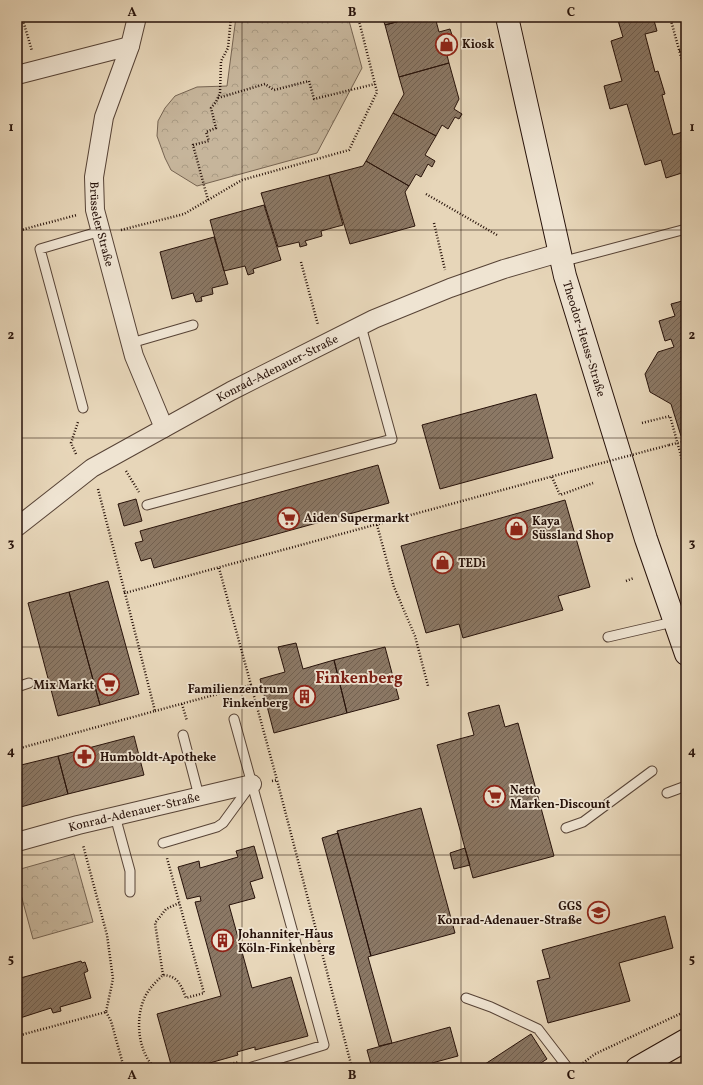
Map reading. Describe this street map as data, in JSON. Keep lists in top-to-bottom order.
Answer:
{
  "streets": {
    "street": ["Brüsseler Straße", "Theodor-Heuss-Straße", "Konrad-Adenauer-Straße"]
  },
  "crossings": [
    ["Brüsseler Straße", "Konrad-Adenauer-Straße"],
    ["Theodor-Heuss-Straße", "Konrad-Adenauer-Straße"]
  ],
  "districts": ["Finkenberg"],
  "places": {
    "shop": ["Kiosk", "Kaya Süssland Shop", "TEDi"],
    "supermarket": ["Aiden Supermarkt", "Mix Markt", "Netto Marken-Discount"],
    "building": ["Familienzentrum Finkenberg", "Johanniter-Haus Köln-Finkenberg"],
    "pharmacy": ["Humboldt-Apotheke"],
    "school or university": ["GGS Konrad-Adenauer-Straße"]
  },
  "grid": {
    "columns": ["A", "B", "C"],
    "rows": [
      "1",
      "2",
      "3",
      "4",
      "5"
    ]
  }
}
